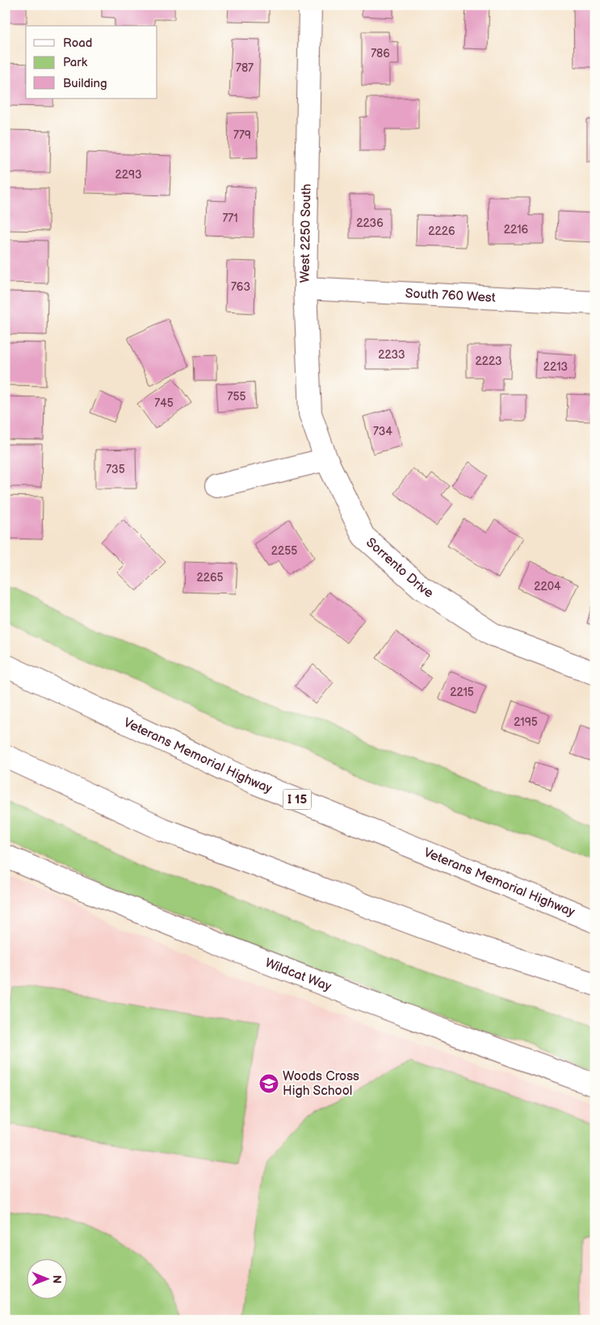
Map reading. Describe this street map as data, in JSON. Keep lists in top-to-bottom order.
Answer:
{
  "streets": {
    "main road": [
      "West 2250 South",
      "South 760 West",
      "Sorrento Drive",
      "Veterans Memorial Highway",
      "I 15",
      "Wildcat Way"
    ]
  },
  "crossings": [
    ["West 2250 South", "South 760 West"],
    ["West 2250 South", "Sorrento Drive"]
  ],
  "places": {
    "school or university": ["Woods Cross High School"]
  },
  "house_numbers": [
    "786",
    "787",
    "779",
    "2293",
    "771",
    "2236",
    "2216",
    "2226",
    "763",
    "2233",
    "2223",
    "2213",
    "755",
    "745",
    "734",
    "735",
    "2255",
    "2265",
    "2204",
    "2215",
    "2195"
  ],
  "legend": ["Road", "Park", "Building"],
  "north": "right"
}
